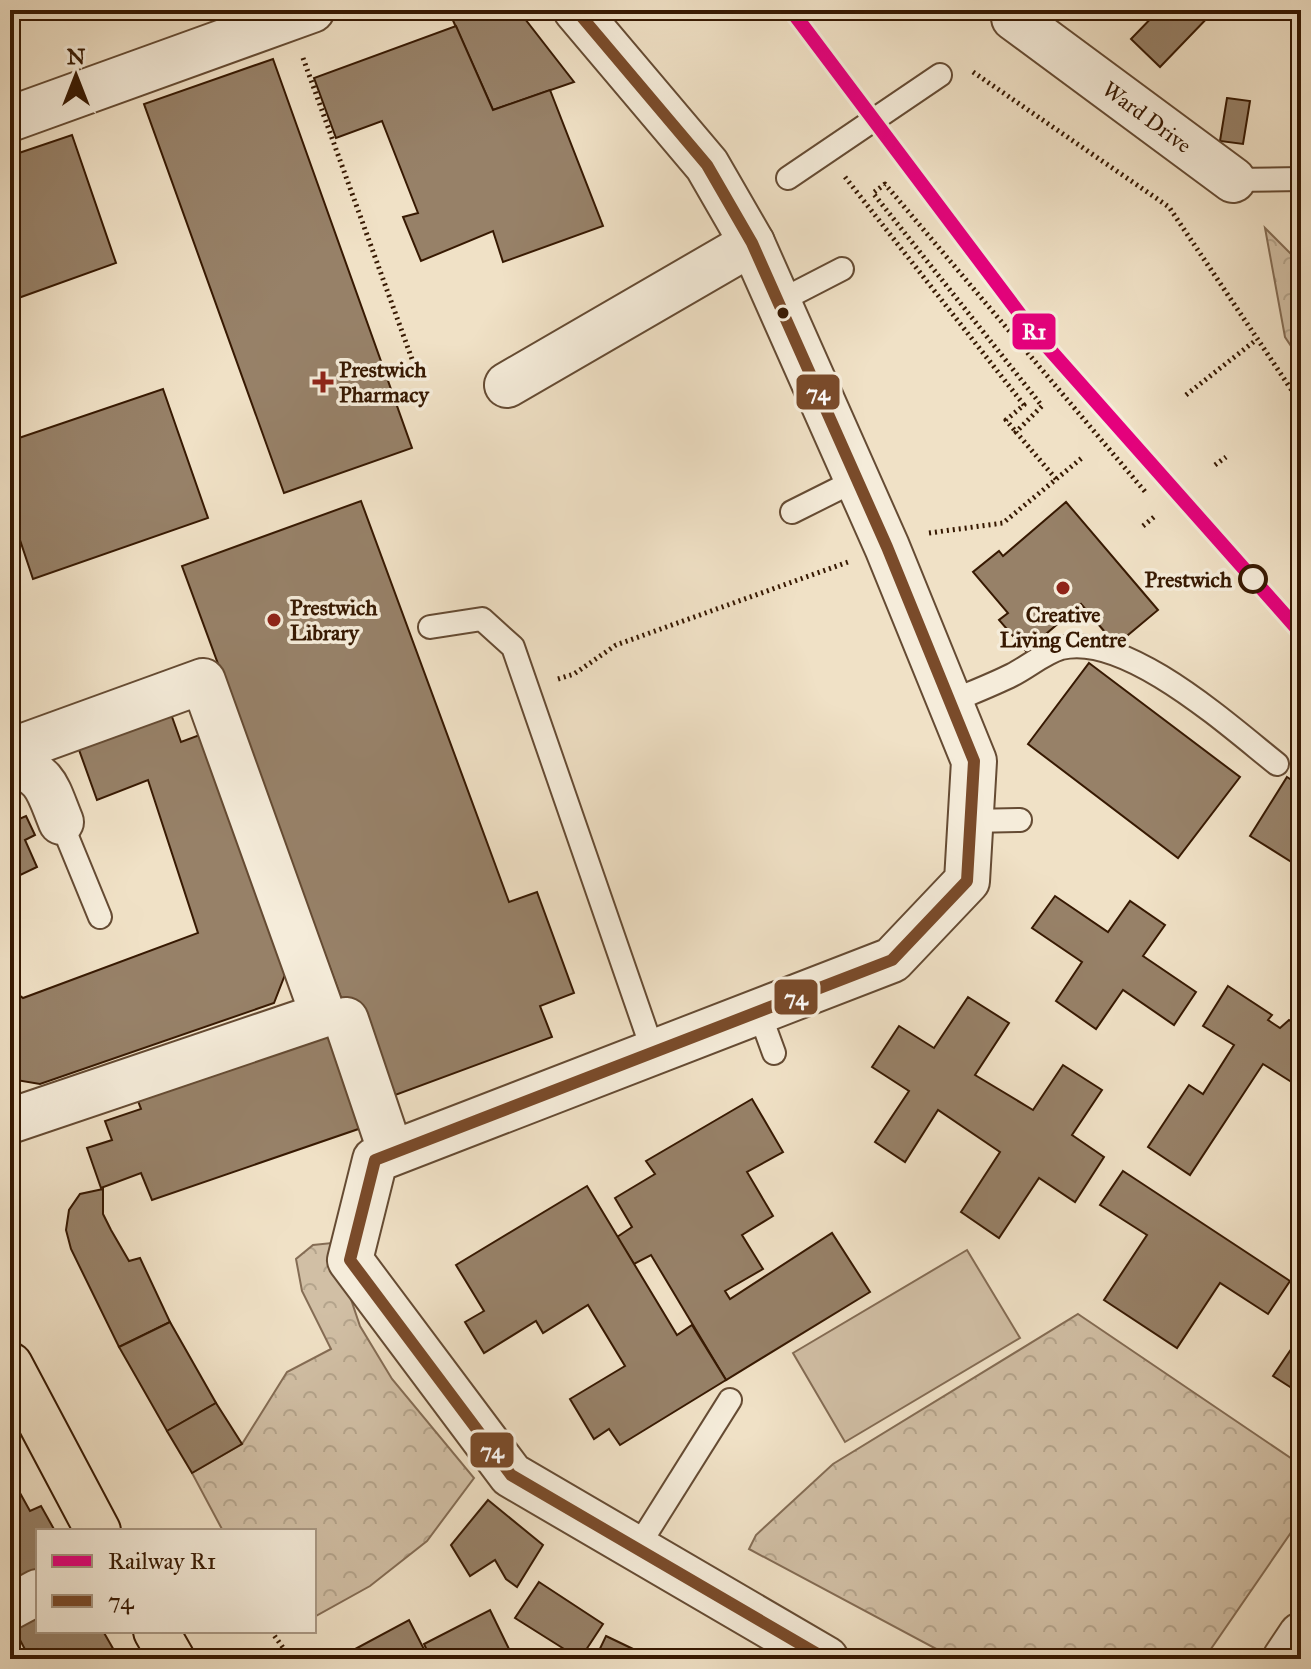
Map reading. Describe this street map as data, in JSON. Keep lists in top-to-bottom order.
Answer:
{
  "streets": {
    "street": ["Ward Drive"]
  },
  "places": {
    "health": ["Prestwich Pharmacy"],
    "other": ["Prestwich", "Creative Living Centre", "Prestwich Library"]
  },
  "lines": ["rail line R1", "transit line 74"],
  "legend": ["Railway R1", "74"],
  "north": "top"
}
